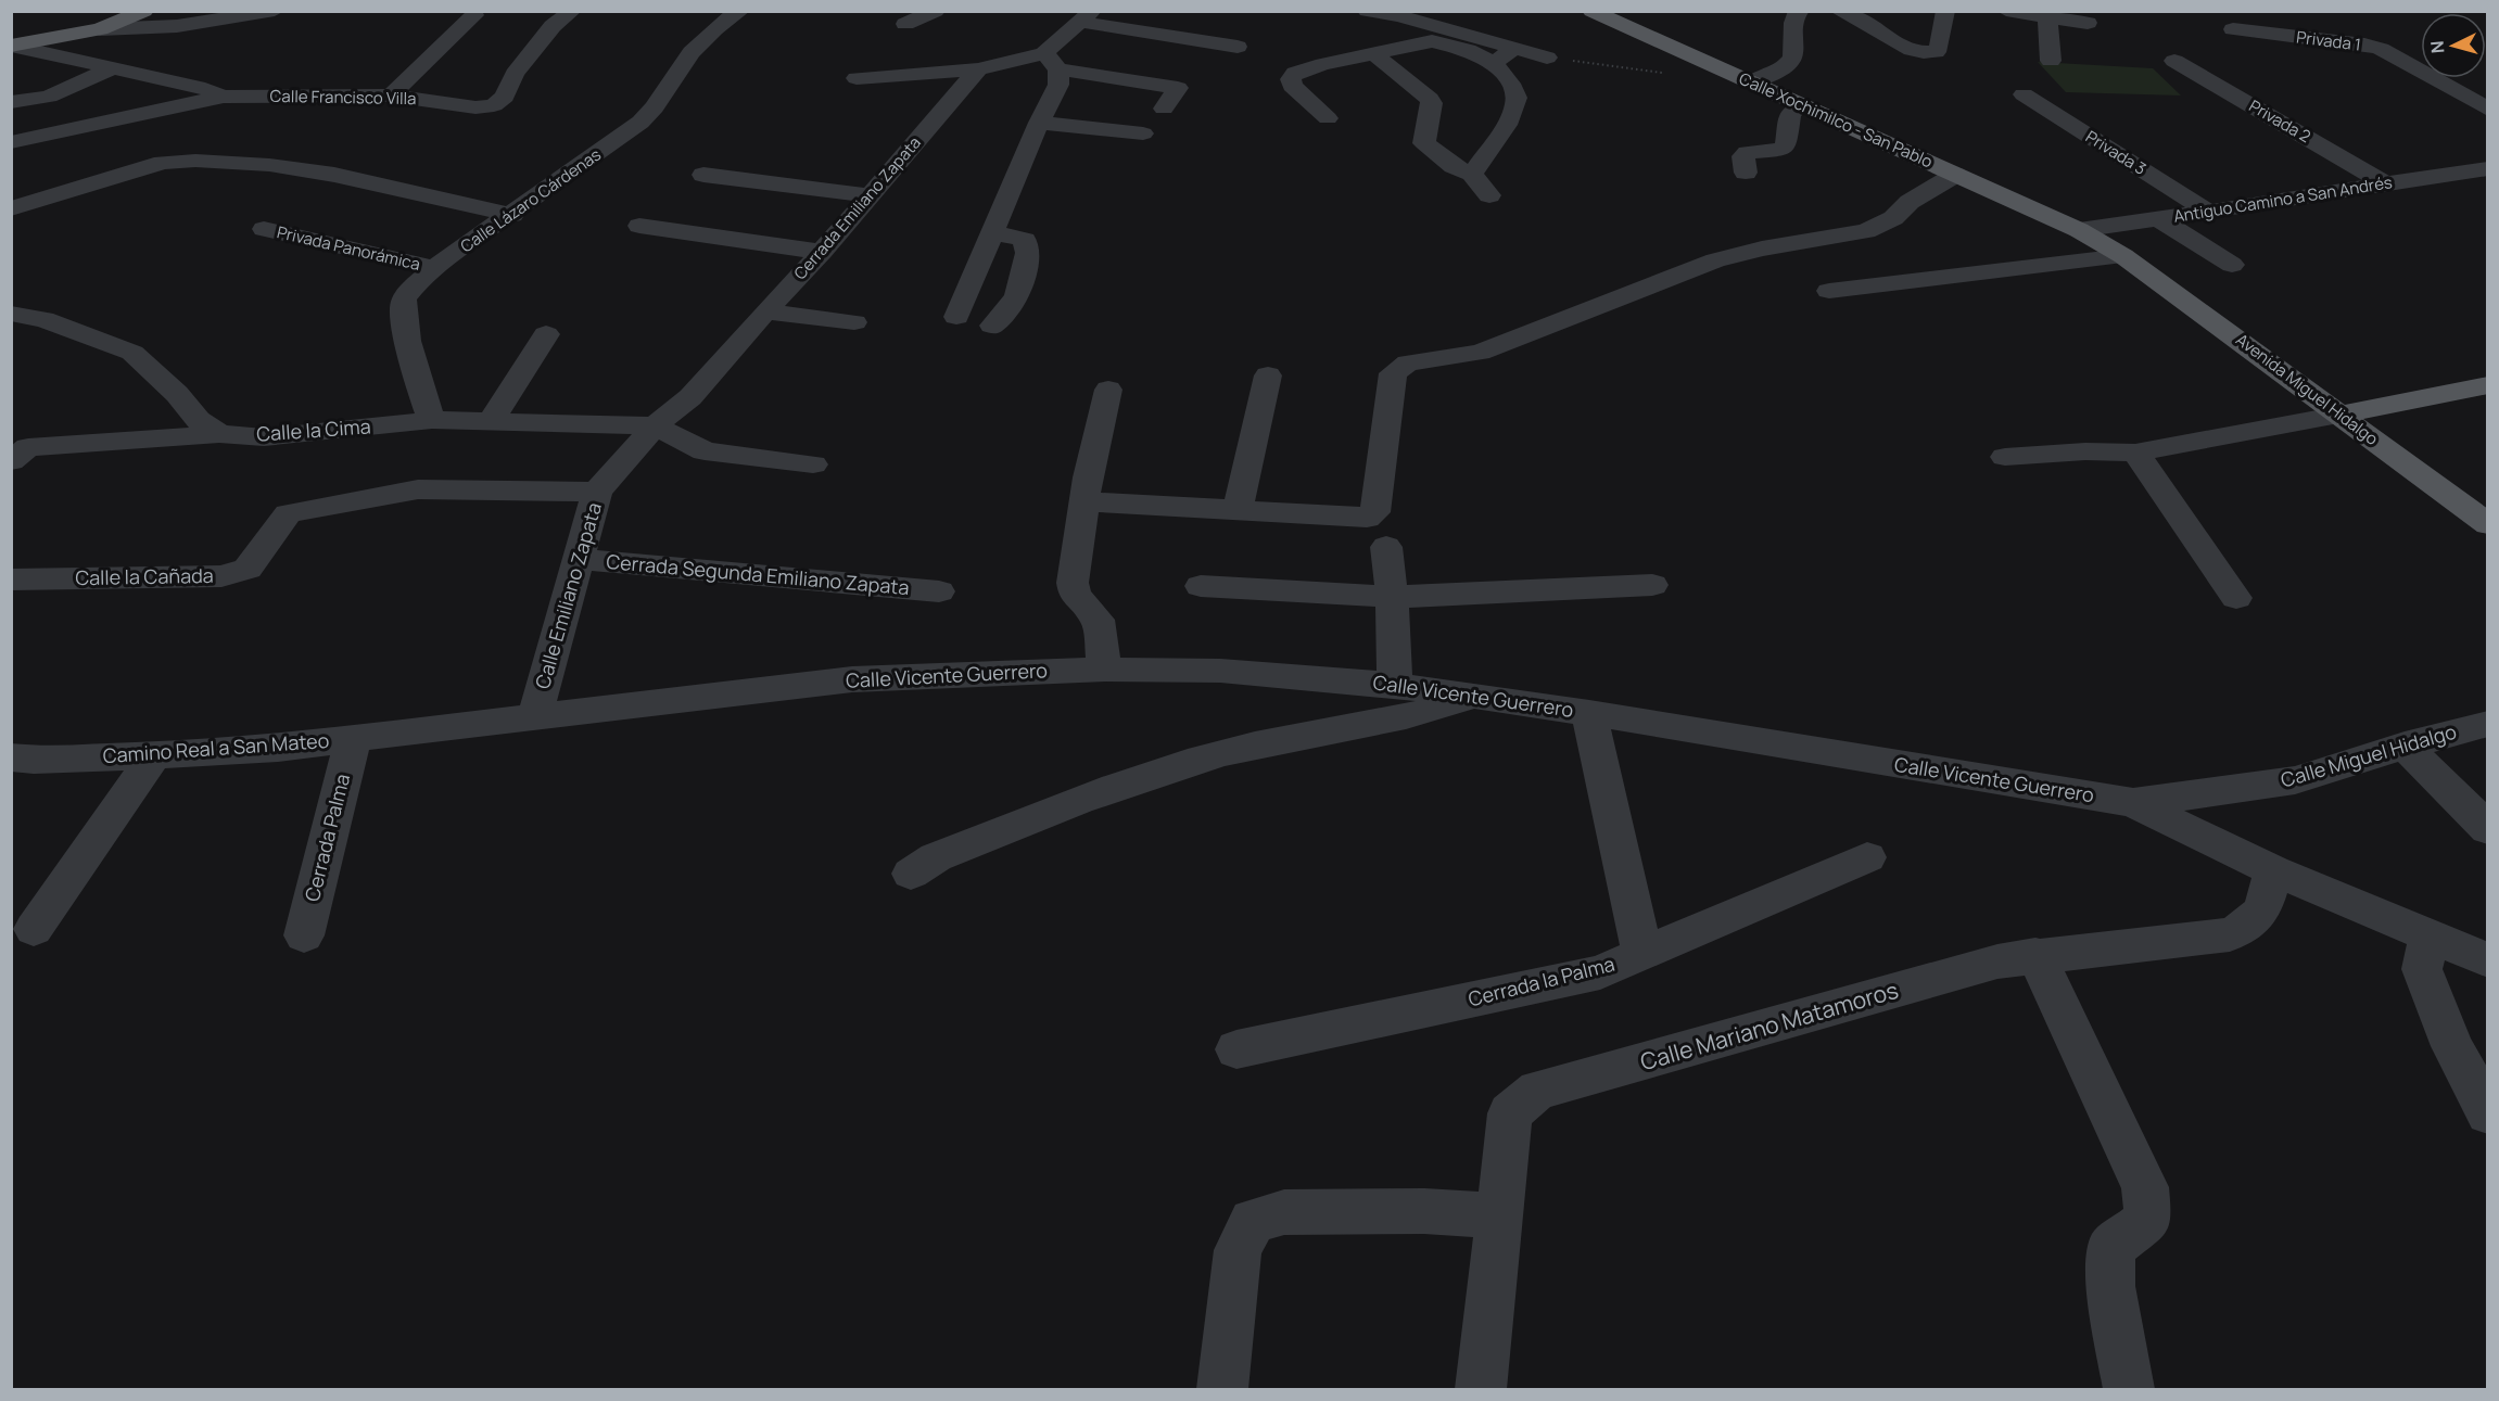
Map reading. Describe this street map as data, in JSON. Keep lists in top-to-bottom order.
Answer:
{
  "streets": {
    "main road": ["Calle Xochimilco - San Pablo", "Avenida Miguel Hidalgo"],
    "street": [
      "Privada 1",
      "Calle Francisco Villa",
      "Privada 2",
      "Privada 3",
      "Antiguo Camino a San Andrés",
      "Calle Lázaro Cárdenas",
      "Cerrada Emiliano Zapata",
      "Privada Panorámica",
      "Calle la Cima",
      "Cerrada Segunda Emiliano Zapata",
      "Calle la Cañada",
      "Calle Emiliano Zapata",
      "Calle Vicente Guerrero",
      "Camino Real a San Mateo",
      "Calle Miguel Hidalgo",
      "Cerrada Palma",
      "Cerrada la Palma",
      "Calle Mariano Matamoros"
    ]
  },
  "crossings": [
    ["Calle Xochimilco - San Pablo", "Antiguo Camino a San Andrés"],
    ["Calle Xochimilco - San Pablo", "Avenida Miguel Hidalgo"],
    ["Privada 2", "Antiguo Camino a San Andrés"],
    ["Privada 3", "Antiguo Camino a San Andrés"],
    ["Antiguo Camino a San Andrés", "Avenida Miguel Hidalgo"],
    ["Calle Lázaro Cárdenas", "Privada Panorámica"],
    ["Calle Lázaro Cárdenas", "Calle la Cima"],
    ["Cerrada Emiliano Zapata", "Calle Emiliano Zapata"],
    ["Calle la Cima", "Calle Emiliano Zapata"],
    ["Cerrada Segunda Emiliano Zapata", "Calle Emiliano Zapata"],
    ["Calle la Cañada", "Calle Emiliano Zapata"],
    ["Calle Emiliano Zapata", "Calle Vicente Guerrero"],
    ["Calle Vicente Guerrero", "Camino Real a San Mateo"],
    ["Calle Vicente Guerrero", "Calle Miguel Hidalgo"],
    ["Calle Vicente Guerrero", "Calle Mariano Matamoros"],
    ["Camino Real a San Mateo", "Cerrada Palma"]
  ],
  "north": "left"
}
